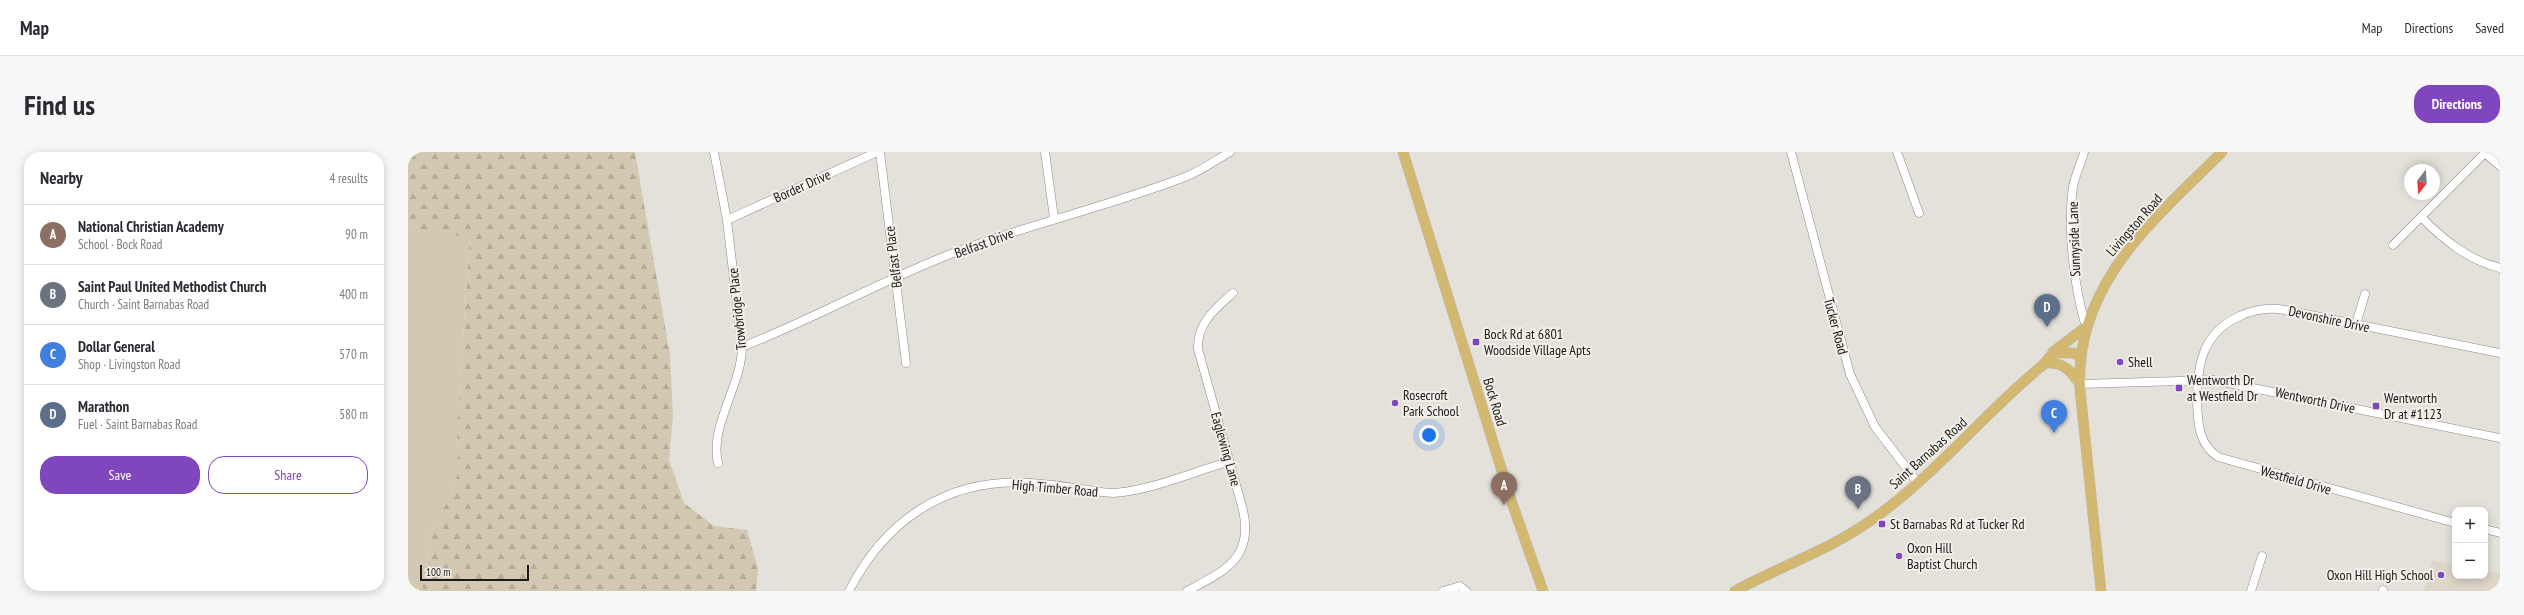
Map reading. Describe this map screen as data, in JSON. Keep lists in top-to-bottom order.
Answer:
{
  "streets": {
    "main road": ["Livingston Road", "Bock Road", "Saint Barnabas Road"],
    "street": [
      "Border Drive",
      "Sunnyside Lane",
      "Belfast Drive",
      "Belfast Place",
      "Trowbridge Place",
      "Devonshire Drive",
      "Tucker Road",
      "Wentworth Drive",
      "Eaglewing Lane",
      "Westfield Drive",
      "High Timber Road"
    ]
  },
  "crossings": [
    ["Border Drive", "Belfast Place"],
    ["Border Drive", "Trowbridge Place"],
    ["Livingston Road", "Sunnyside Lane"],
    ["Livingston Road", "Wentworth Drive"],
    ["Livingston Road", "Saint Barnabas Road"],
    ["Sunnyside Lane", "Saint Barnabas Road"],
    ["Belfast Drive", "Belfast Place"],
    ["Belfast Drive", "Trowbridge Place"],
    ["Devonshire Drive", "Wentworth Drive"],
    ["Devonshire Drive", "Westfield Drive"],
    ["Tucker Road", "Saint Barnabas Road"],
    ["Wentworth Drive", "Westfield Drive"],
    ["Eaglewing Lane", "High Timber Road"]
  ],
  "places": {
    "transit": [
      "Bock Rd at 6801 Woodside Village Apts",
      "Wentworth Dr at Westfield Dr",
      "Wentworth Dr at #1123",
      "St Barnabas Rd at Tucker Rd"
    ],
    "other": [
      "Shell",
      "Rosecroft Park School",
      "Oxon Hill Baptist Church",
      "Oxon Hill High School"
    ]
  },
  "scale_bar": "100 m",
  "north": "bottom",
  "page": {
    "header": "Map",
    "nav": ["Map", "Directions", "Saved"],
    "buttons": [
      "Directions",
      ["Save", "Share"]
    ],
    "title": "Find us",
    "heading": ["Nearby", "4 results"],
    "list": [
      {
        "mark": "A",
        "name": "National Christian Academy",
        "note": "School · Bock Road",
        "value": "90 m"
      },
      {
        "mark": "B",
        "name": "Saint Paul United Methodist Church",
        "note": "Church · Saint Barnabas Road",
        "value": "400 m"
      },
      {
        "mark": "C",
        "name": "Dollar General",
        "note": "Shop · Livingston Road",
        "value": "570 m"
      },
      {
        "mark": "D",
        "name": "Marathon",
        "note": "Fuel · Saint Barnabas Road",
        "value": "580 m"
      }
    ],
    "pins": [
      "D",
      "C",
      "A",
      "B"
    ],
    "map_buttons": ["+", "−"],
    "scale": "100 m"
  }
}
